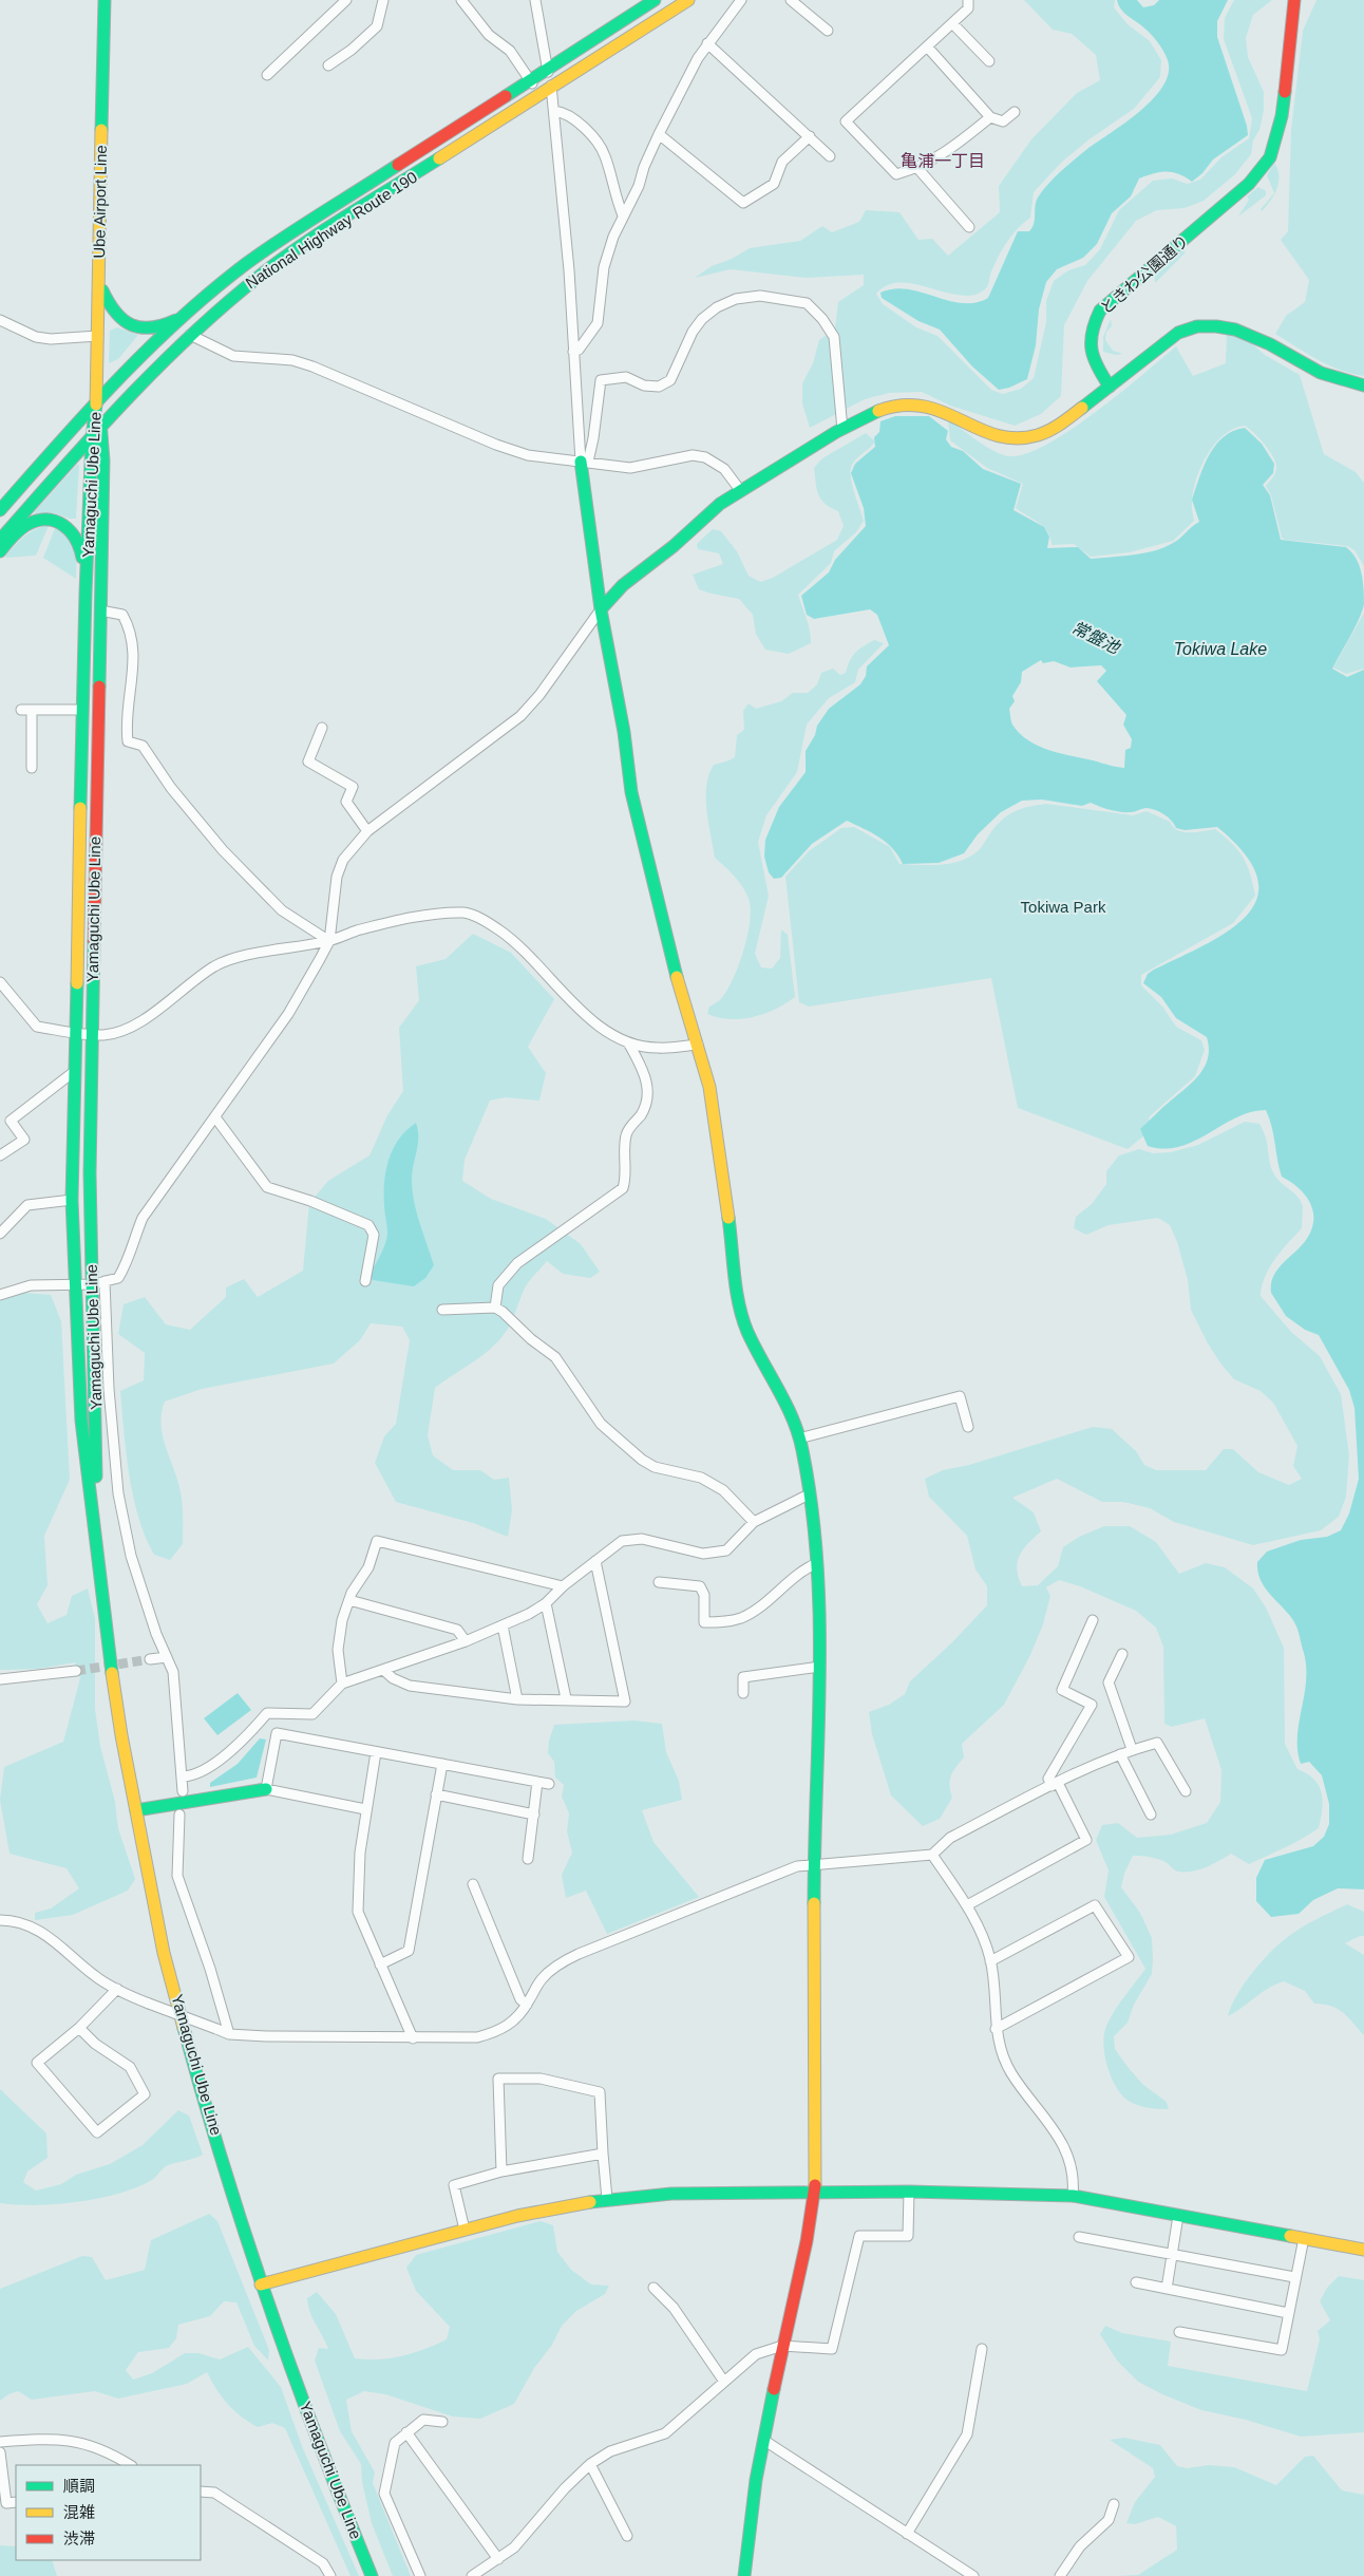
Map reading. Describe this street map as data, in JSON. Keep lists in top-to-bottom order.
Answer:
{
  "streets": {
    "main road": [
      "Ube Airport Line",
      "National Highway Route 190",
      "ときわ公園通り",
      "Yamaguchi Ube Line"
    ]
  },
  "crossings": [
    ["Ube Airport Line", "National Highway Route 190"],
    ["Ube Airport Line", "Yamaguchi Ube Line"],
    ["National Highway Route 190", "Yamaguchi Ube Line"]
  ],
  "districts": ["亀浦一丁目"],
  "water": ["常盤池", "Tokiwa Lake"],
  "parks": ["Tokiwa Park"],
  "legend": ["順調", "混雑", "渋滞"]
}
